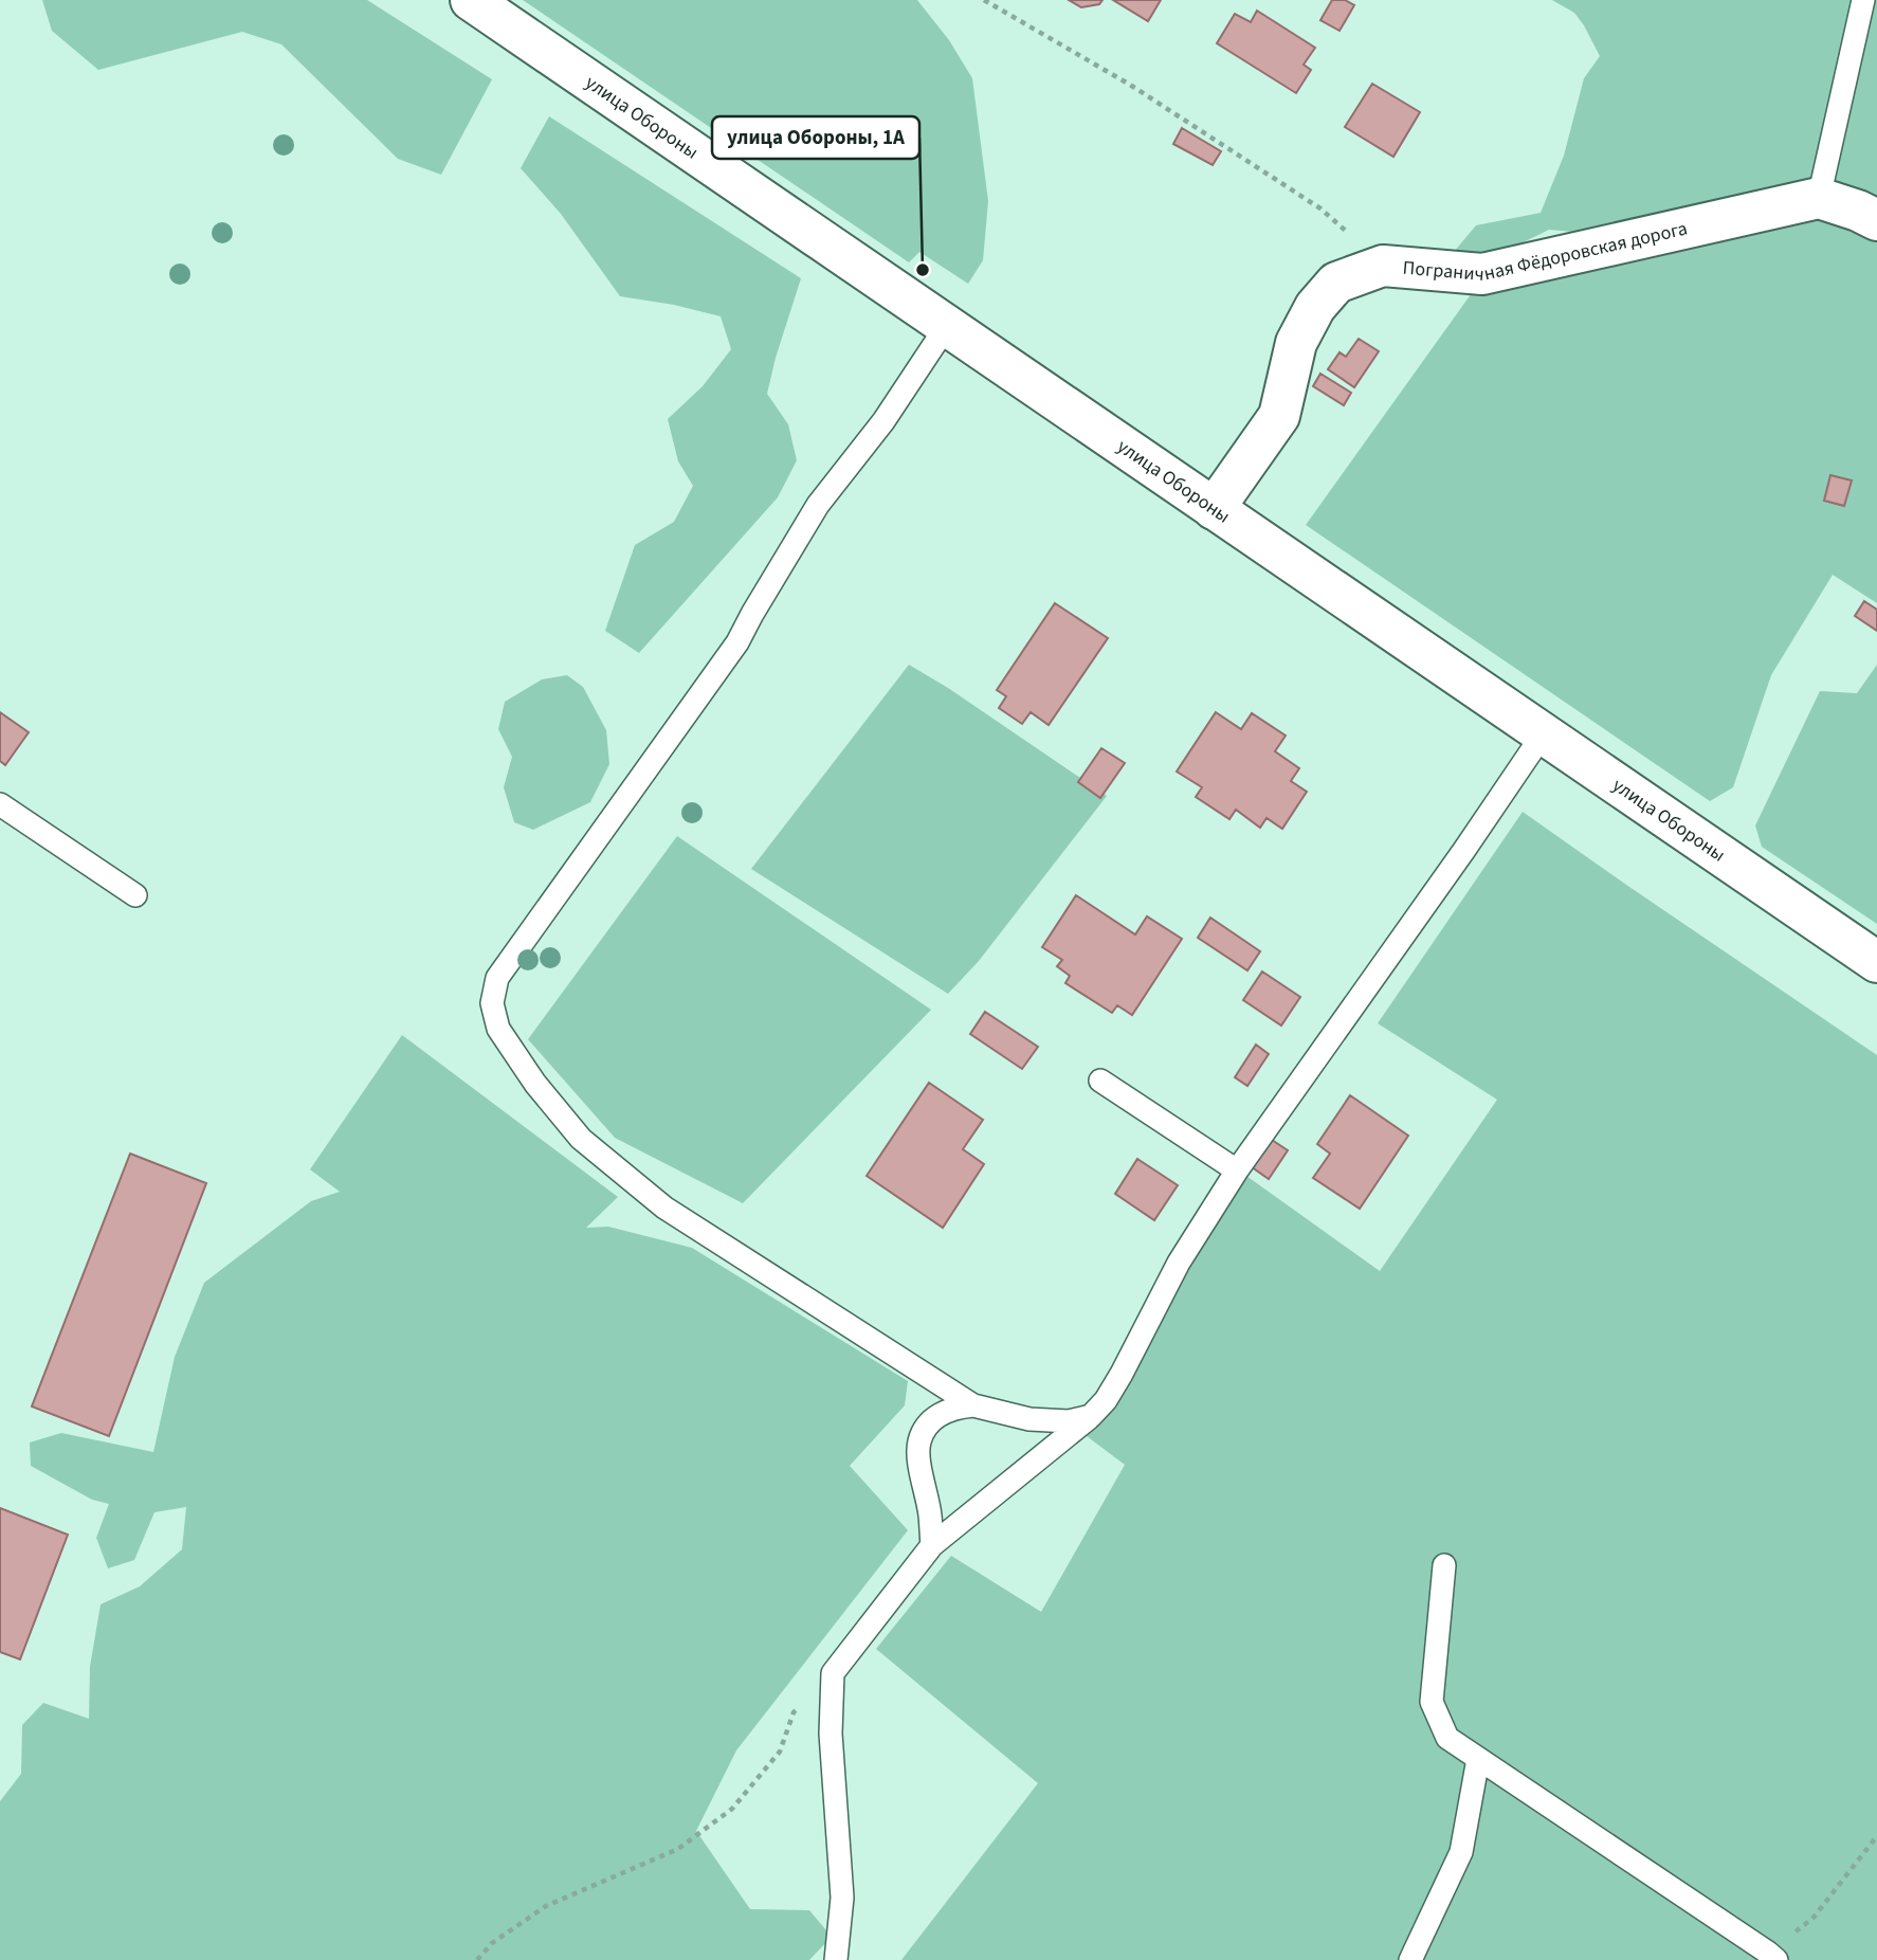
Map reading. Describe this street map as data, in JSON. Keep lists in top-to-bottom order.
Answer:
{
  "streets": {
    "street": ["улица Обороны", "Пограничная Фёдоровская дорога"]
  },
  "crossings": [
    ["улица Обороны", "Пограничная Фёдоровская дорога"]
  ],
  "places": ["улица Обороны, 1А"]
}
